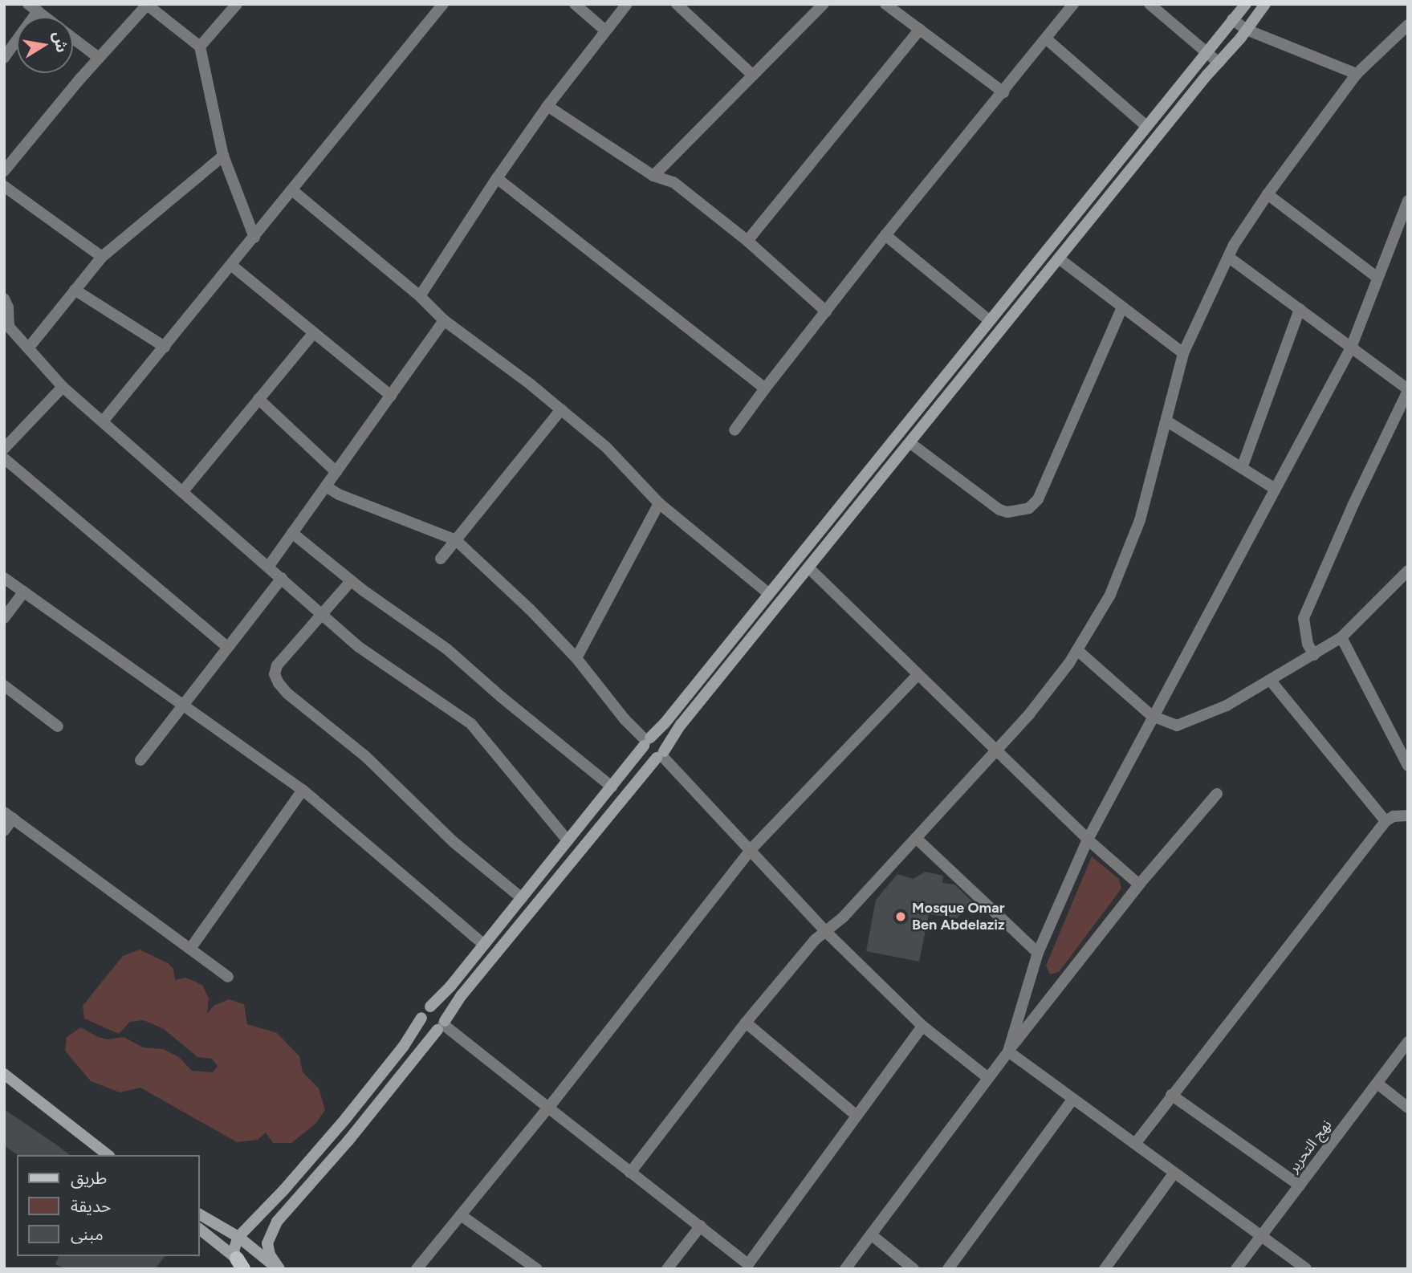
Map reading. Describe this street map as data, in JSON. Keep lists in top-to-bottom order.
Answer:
{
  "streets": {
    "street": ["نهج التحرير"]
  },
  "places": ["Mosque Omar Ben Abdelaziz"],
  "legend": ["طريق", "حديقة", "مبنى"],
  "north": "right"
}
